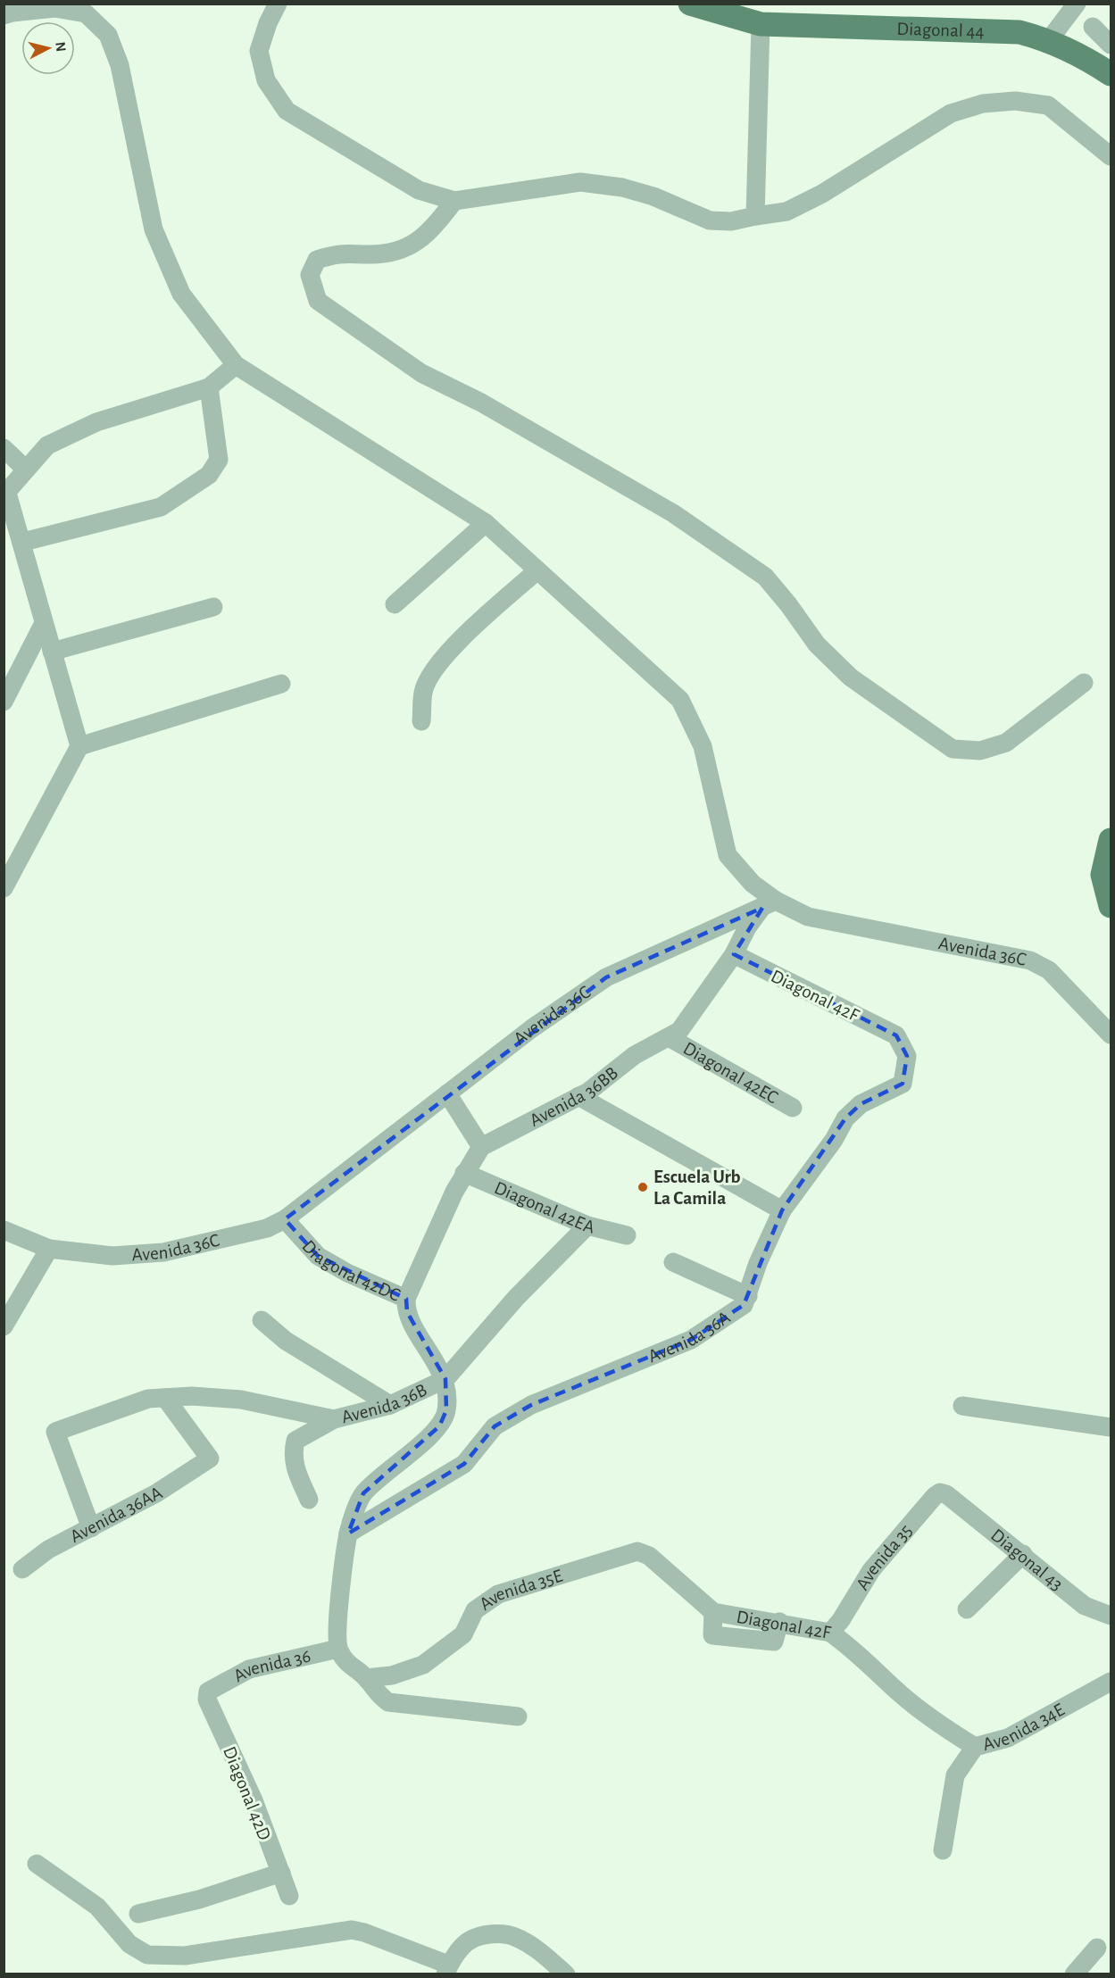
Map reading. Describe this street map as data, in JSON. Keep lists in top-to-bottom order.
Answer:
{
  "streets": {
    "main road": ["Diagonal 44"],
    "street": [
      "Avenida 36C",
      "Diagonal 42F",
      "Diagonal 42EC",
      "Avenida 36BB",
      "Diagonal 42EA",
      "Diagonal 42DC",
      "Avenida 36A",
      "Avenida 36B",
      "Avenida 36AA",
      "Avenida 35",
      "Diagonal 43",
      "Avenida 35E",
      "Avenida 36",
      "Avenida 34E",
      "Diagonal 42D"
    ]
  },
  "crossings": [
    ["Avenida 36C", "Avenida 36BB"],
    ["Avenida 36C", "Diagonal 42DC"],
    ["Diagonal 42F", "Avenida 36BB"],
    ["Diagonal 42F", "Avenida 36A"],
    ["Diagonal 42F", "Avenida 35"],
    ["Diagonal 42F", "Avenida 35E"],
    ["Diagonal 42F", "Avenida 34E"],
    ["Diagonal 42EC", "Avenida 36BB"],
    ["Avenida 36BB", "Diagonal 42EA"],
    ["Avenida 36BB", "Diagonal 42DC"],
    ["Diagonal 42EA", "Avenida 36B"],
    ["Diagonal 42DC", "Avenida 36A"],
    ["Diagonal 42DC", "Avenida 36B"],
    ["Diagonal 42DC", "Avenida 36"],
    ["Avenida 36B", "Avenida 36AA"],
    ["Avenida 35", "Diagonal 43"],
    ["Avenida 36", "Diagonal 42D"]
  ],
  "places": ["Escuela Urb La Camila"],
  "north": "right"
}
